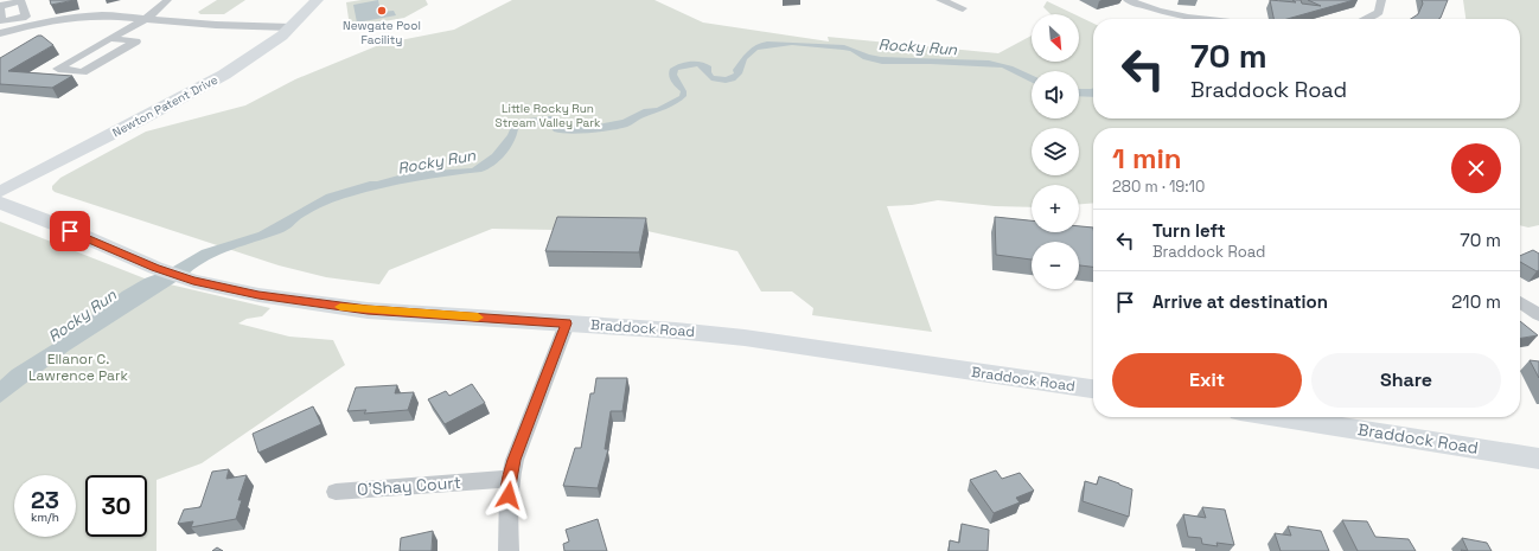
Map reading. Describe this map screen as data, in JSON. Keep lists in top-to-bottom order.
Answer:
{
  "streets": {
    "main road": ["Newton Patent Drive", "Braddock Road"],
    "street": ["O'Shay Court"]
  },
  "water": ["Rocky Run"],
  "parks": ["Little Rocky Run Stream Valley Park", "Ellanor C. Lawrence Park"],
  "places": ["Newgate Pool Facility"],
  "north": "bottom right",
  "page": {
    "map_buttons": ["+", "−"],
    "turn": ["70 m", "Braddock Road"],
    "heading": ["1 min", "280 m · 19:10"],
    "list": [
      {
        "name": "Turn left",
        "note": "Braddock Road",
        "value": "70 m"
      },
      {
        "name": "Arrive at destination",
        "value": "210 m"
      }
    ],
    "buttons": ["Exit", "Share"],
    "speed": "23 km/h",
    "limit": "30"
  }
}
